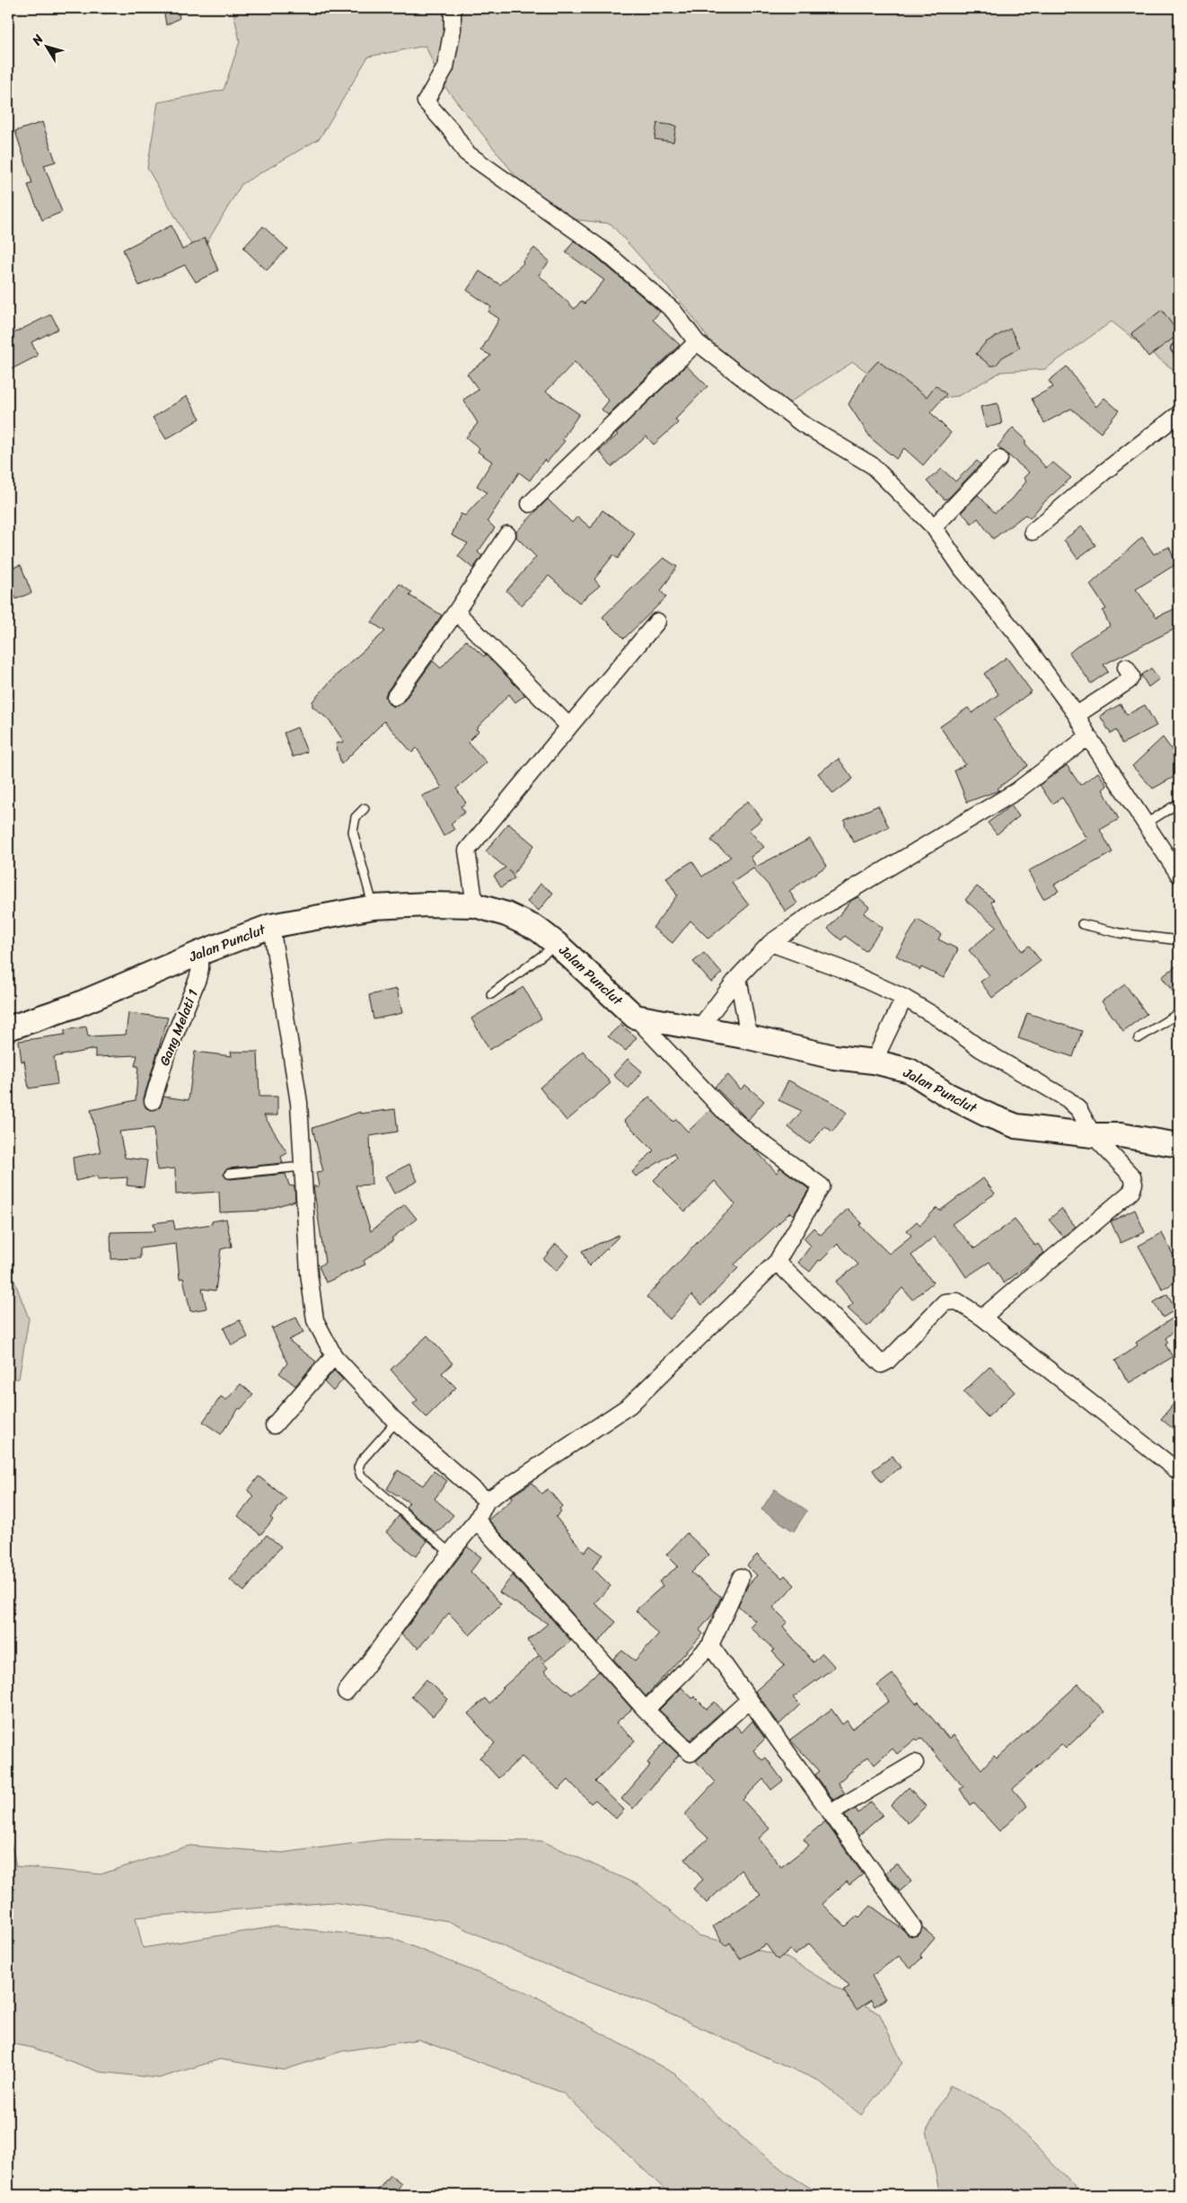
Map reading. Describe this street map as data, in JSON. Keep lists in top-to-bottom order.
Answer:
{
  "streets": {
    "main road": ["Jalan Punclut"],
    "street": ["Gang Melati 1"]
  },
  "crossings": [
    ["Jalan Punclut", "Gang Melati 1"]
  ],
  "north": "top left"
}
